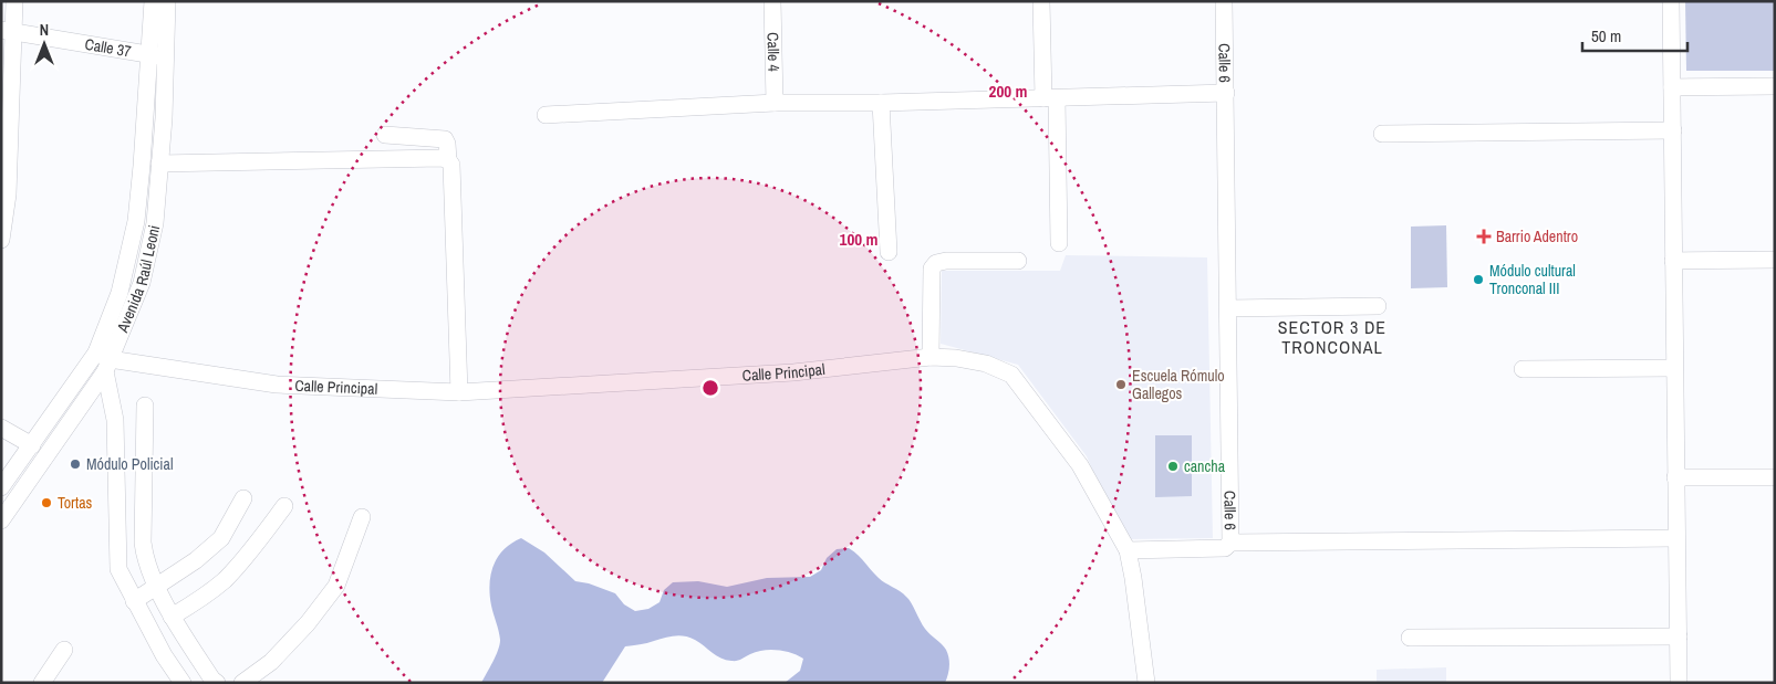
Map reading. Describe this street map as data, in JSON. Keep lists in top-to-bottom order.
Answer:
{
  "streets": {
    "street": [
      "Calle 37",
      "Calle 4",
      "Calle 6",
      "Avenida Raúl Leoni",
      "Calle Principal"
    ]
  },
  "crossings": [
    ["Calle 37", "Avenida Raúl Leoni"],
    ["Avenida Raúl Leoni", "Calle Principal"]
  ],
  "districts": ["SECTOR 3 DE TRONCONAL"],
  "places": {
    "health": ["Barrio Adentro"],
    "other": [
      "Módulo cultural Tronconal III",
      "Escuela Rómulo Gallegos",
      "Módulo Policial",
      "cancha",
      "Tortas"
    ]
  },
  "scale_bar": "50 m",
  "north": "top",
  "rings": ["200 m", "100 m"]
}
